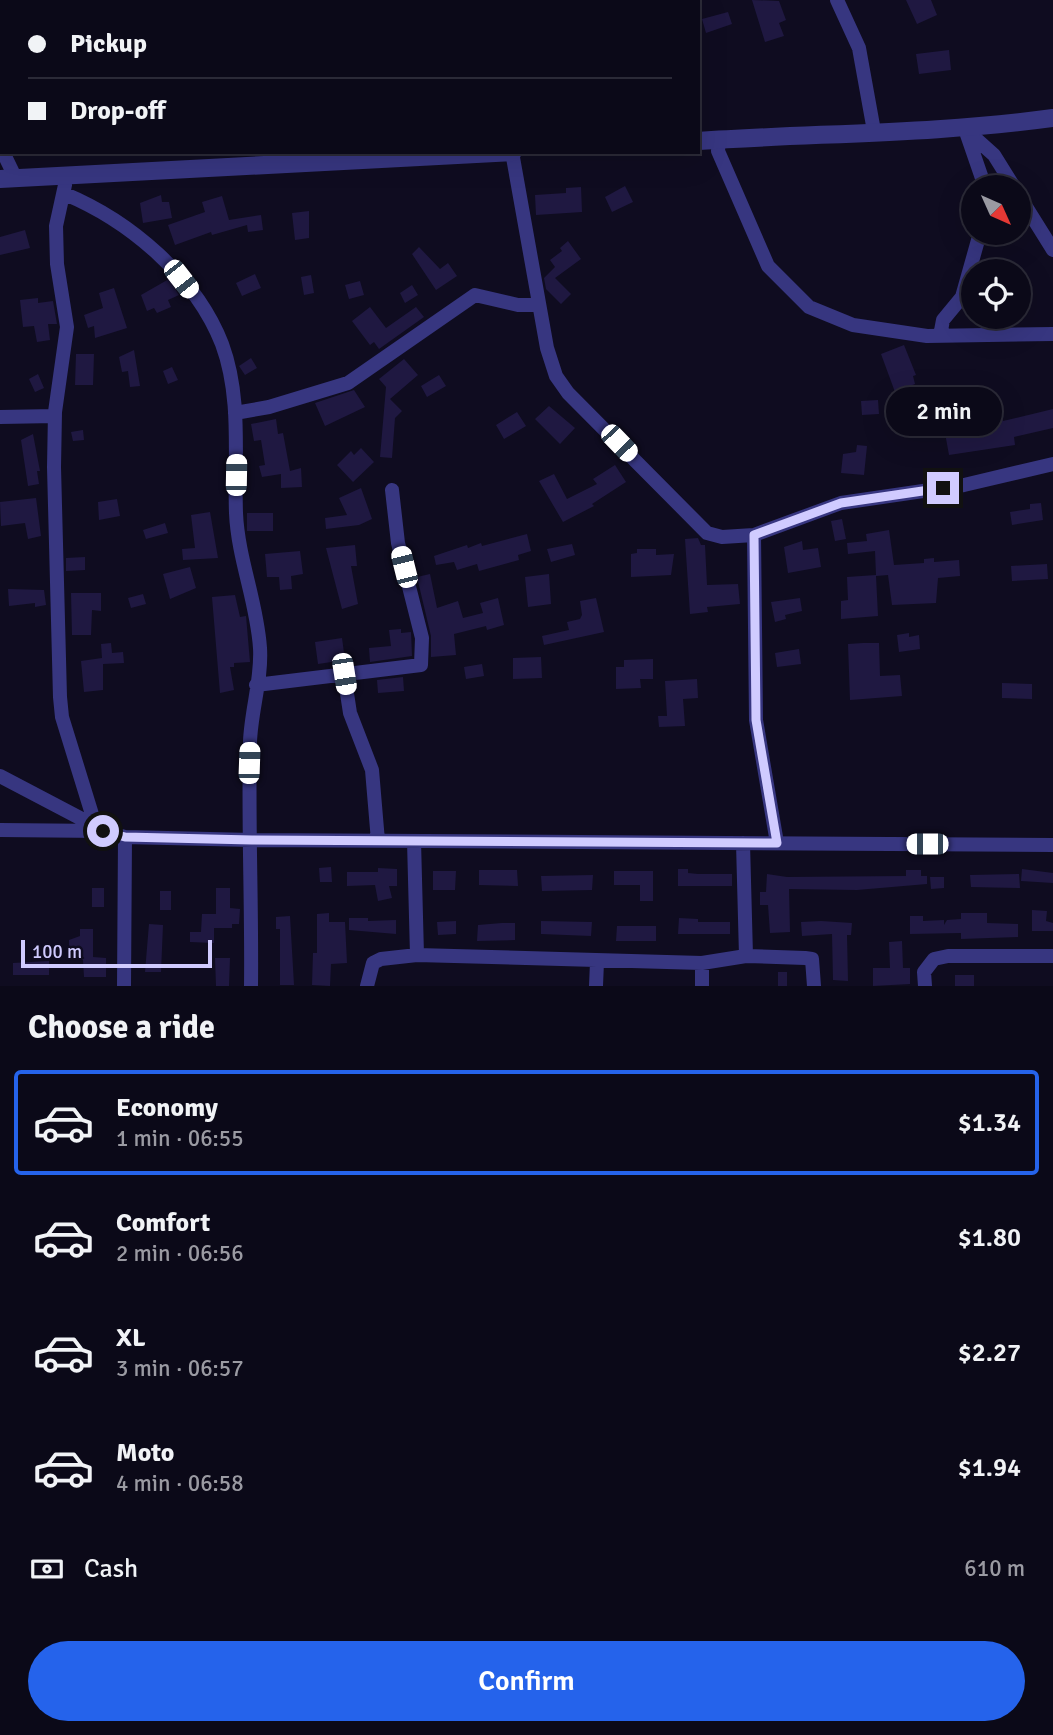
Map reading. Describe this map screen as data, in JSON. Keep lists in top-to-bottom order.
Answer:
{
  "scale_bar": "100 m",
  "north": "bottom right",
  "page": {
    "banner": ["Pickup", "Drop-off"],
    "bubble": "2 min",
    "scale": "100 m",
    "heading": "Choose a ride",
    "list": [
      {
        "name": "Economy",
        "note": "1 min · 06:55",
        "value": "$1.34"
      },
      {
        "name": "Comfort",
        "note": "2 min · 06:56",
        "value": "$1.80"
      },
      {
        "name": "XL",
        "note": "3 min · 06:57",
        "value": "$2.27"
      },
      {
        "name": "Moto",
        "note": "4 min · 06:58",
        "value": "$1.94"
      }
    ],
    "pay": ["Cash", "610 m"],
    "buttons": "Confirm"
  }
}
